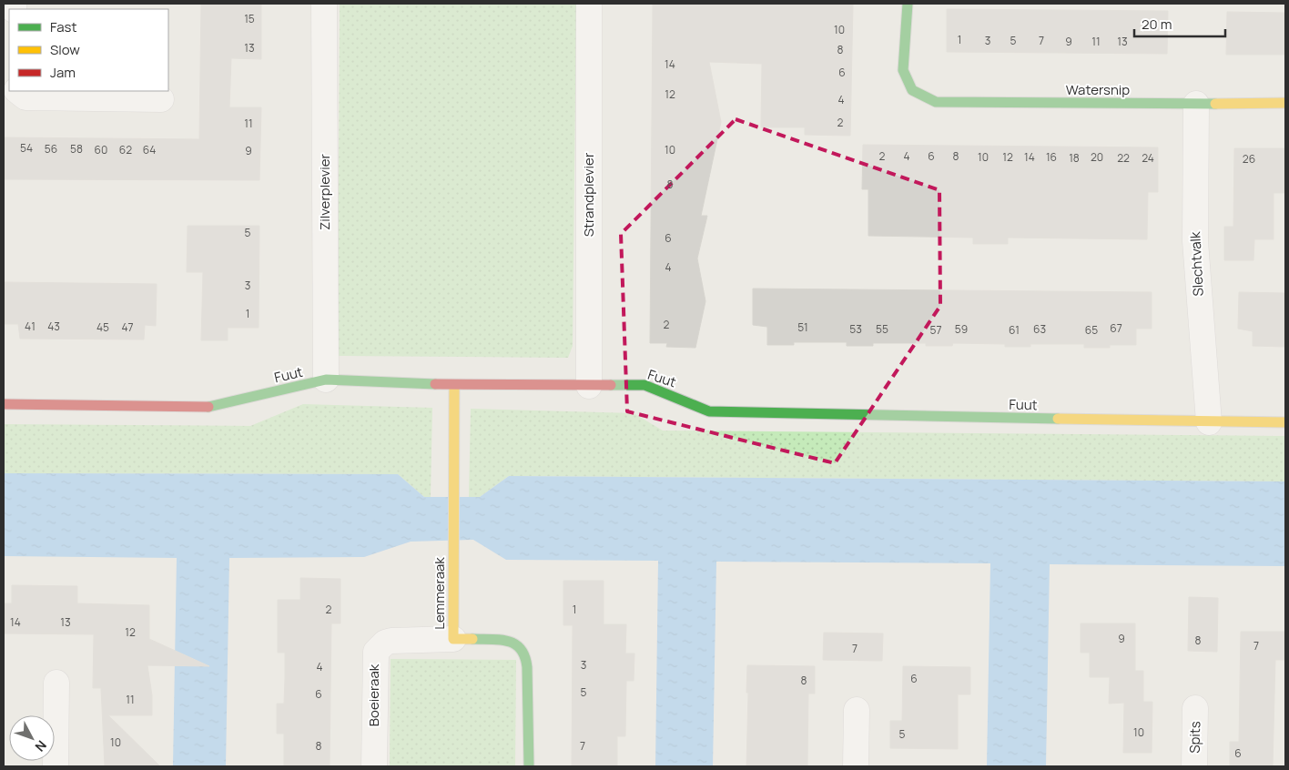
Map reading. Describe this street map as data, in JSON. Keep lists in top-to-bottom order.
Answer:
{
  "streets": {
    "street": [
      "Watersnip",
      "Zilverplevier",
      "Strandplevier",
      "Slechtvalk",
      "Fuut",
      "Lemmeraak",
      "Boeieraak",
      "Spits"
    ]
  },
  "crossings": [
    ["Watersnip", "Slechtvalk"],
    ["Zilverplevier", "Fuut"],
    ["Strandplevier", "Fuut"],
    ["Slechtvalk", "Fuut"],
    ["Fuut", "Lemmeraak"],
    ["Lemmeraak", "Boeieraak"]
  ],
  "house_numbers": [
    "15",
    "10",
    "1",
    "3",
    "5",
    "7",
    "9",
    "11",
    "13",
    "13",
    "8",
    "14",
    "6",
    "12",
    "4",
    "2",
    "11",
    "54",
    "56",
    "58",
    "60",
    "62",
    "64",
    "10",
    "9",
    "2",
    "4",
    "6",
    "8",
    "10",
    "12",
    "14",
    "16",
    "20",
    "18",
    "22",
    "24",
    "26",
    "8",
    "5",
    "6",
    "4",
    "3",
    "1",
    "2",
    "41",
    "43",
    "45",
    "47",
    "51",
    "67",
    "53",
    "55",
    "59",
    "63",
    "57",
    "61",
    "65",
    "2",
    "1",
    "14",
    "13",
    "12",
    "9",
    "8",
    "7",
    "7",
    "3",
    "4",
    "6",
    "8",
    "5",
    "6",
    "11",
    "10",
    "5",
    "10",
    "8",
    "7",
    "6"
  ],
  "legend": ["Fast", "Slow", "Jam"],
  "scale_bar": "20 m",
  "north": "bottom right"
}
